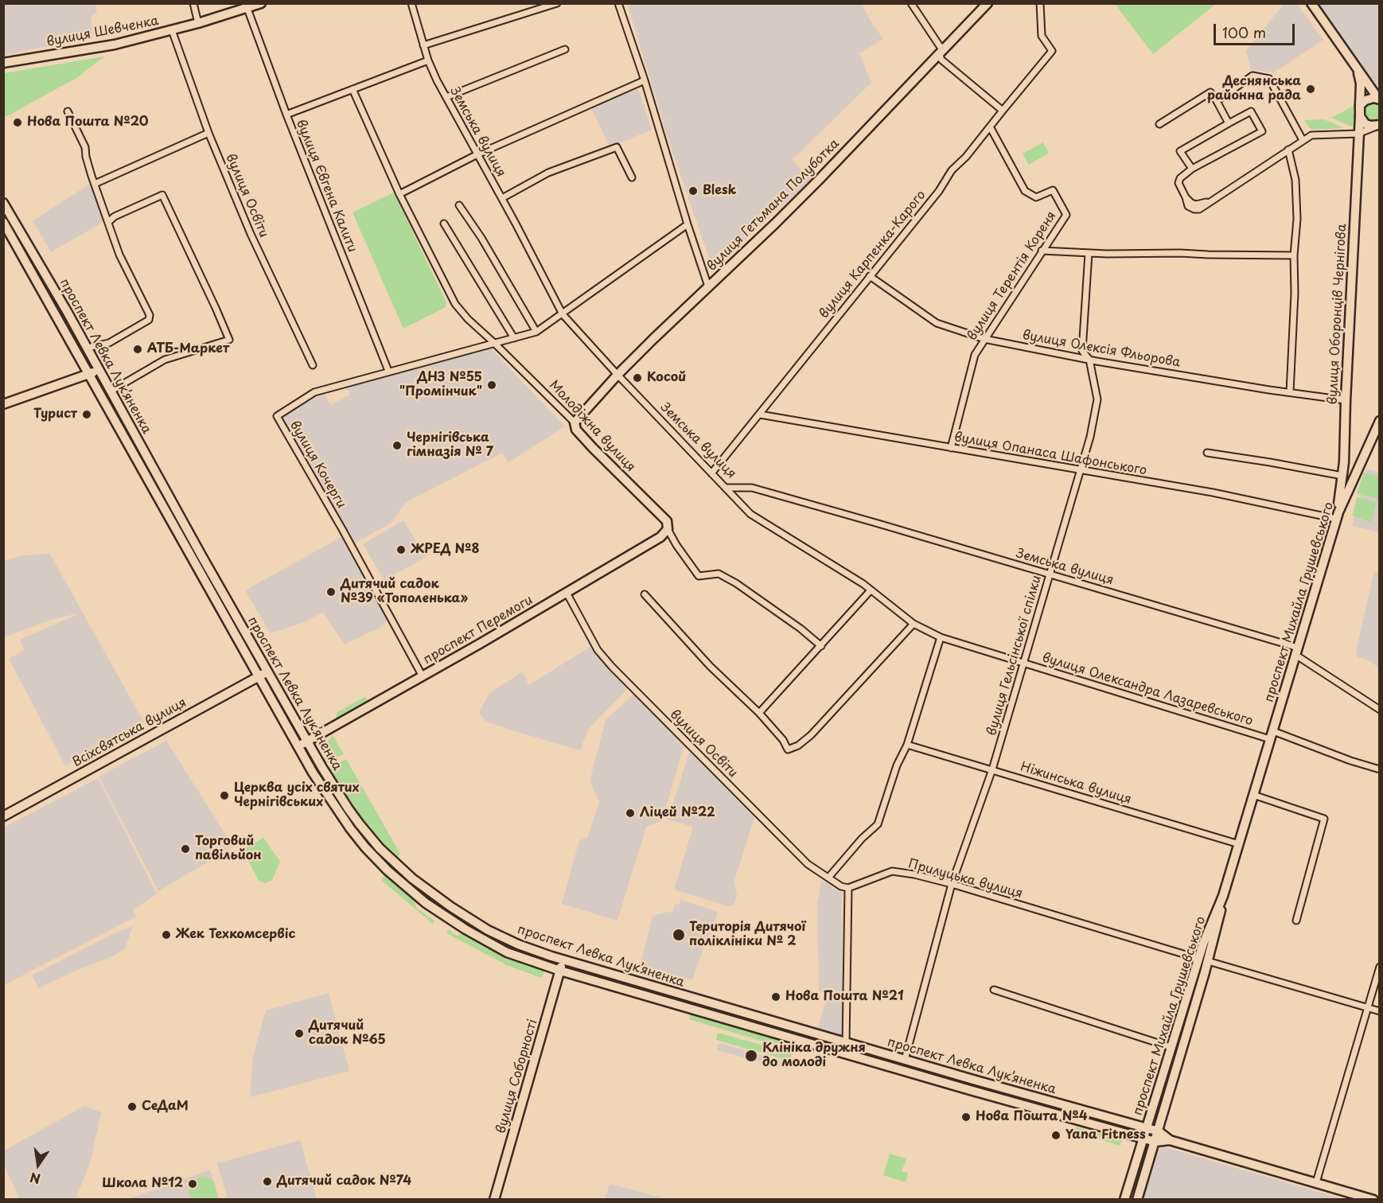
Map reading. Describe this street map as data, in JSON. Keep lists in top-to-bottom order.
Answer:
{
  "streets": {
    "main road": [
      "вулиця Шевченка",
      "вулиця Гетьмана Полуботка",
      "вулиця Оборонців Чернігова",
      "проспект Левка Лукʼяненка",
      "Молодіжна вулиця",
      "проспект Михайла Грушевського",
      "проспект Перемоги",
      "Всіхсвятська вулиця",
      "вулиця Соборності"
    ],
    "street": [
      "Земська вулиця",
      "вулиця Євгена Калити",
      "вулиця Освіти",
      "вулиця Карпенка-Карого",
      "вулиця Терентія Кореня",
      "вулиця Олексія Фльорова",
      "вулиця Опанаса Шафонського",
      "вулиця Кочерги",
      "вулиця Гельсінської спілки",
      "вулиця Олександра Лазаревського",
      "Ніжинська вулиця",
      "Прилуцька вулиця"
    ]
  },
  "crossings": [
    ["вулиця Шевченка", "вулиця Євгена Калити"],
    ["вулиця Шевченка", "вулиця Освіти"],
    ["Земська вулиця", "вулиця Гетьмана Полуботка"],
    ["Земська вулиця", "вулиця Карпенка-Карого"],
    ["Земська вулиця", "вулиця Кочерги"],
    ["Земська вулиця", "проспект Михайла Грушевського"],
    ["Земська вулиця", "вулиця Гельсінської спілки"],
    ["Земська вулиця", "вулиця Олександра Лазаревського"],
    ["вулиця Євгена Калити", "вулиця Кочерги"],
    ["вулиця Освіти", "проспект Перемоги"],
    ["вулиця Освіти", "Прилуцька вулиця"],
    ["вулиця Гетьмана Полуботка", "Молодіжна вулиця"],
    ["вулиця Карпенка-Карого", "вулиця Терентія Кореня"],
    ["вулиця Карпенка-Карого", "вулиця Олексія Фльорова"],
    ["вулиця Карпенка-Карого", "вулиця Опанаса Шафонського"],
    ["вулиця Терентія Кореня", "вулиця Олексія Фльорова"],
    ["вулиця Терентія Кореня", "вулиця Опанаса Шафонського"],
    ["вулиця Оборонців Чернігова", "вулиця Олексія Фльорова"],
    ["вулиця Оборонців Чернігова", "вулиця Опанаса Шафонського"],
    ["вулиця Оборонців Чернігова", "проспект Михайла Грушевського"],
    ["вулиця Олексія Фльорова", "вулиця Гельсінської спілки"],
    ["проспект Левка Лукʼяненка", "проспект Михайла Грушевського"],
    ["проспект Левка Лукʼяненка", "проспект Перемоги"],
    ["проспект Левка Лукʼяненка", "вулиця Гельсінської спілки"],
    ["проспект Левка Лукʼяненка", "Всіхсвятська вулиця"],
    ["проспект Левка Лукʼяненка", "вулиця Соборності"],
    ["Молодіжна вулиця", "вулиця Кочерги"],
    ["Молодіжна вулиця", "проспект Перемоги"],
    ["вулиця Опанаса Шафонського", "проспект Михайла Грушевського"],
    ["вулиця Опанаса Шафонського", "вулиця Гельсінської спілки"],
    ["вулиця Кочерги", "проспект Перемоги"],
    ["проспект Михайла Грушевського", "вулиця Олександра Лазаревського"],
    ["проспект Михайла Грушевського", "Ніжинська вулиця"],
    ["проспект Михайла Грушевського", "Прилуцька вулиця"],
    ["вулиця Гельсінської спілки", "вулиця Олександра Лазаревського"],
    ["вулиця Гельсінської спілки", "Ніжинська вулиця"],
    ["вулиця Гельсінської спілки", "Прилуцька вулиця"]
  ],
  "places": [
    "Деснянська районна рада",
    "Нова Пошта №20",
    "Blesk",
    "АТБ-Маркет",
    "Косой",
    "ДНЗ №55 \"Промінчик\"",
    "Турист",
    "Чернігівська гімназія № 7",
    "ЖРЕД №8",
    "Дитячий садок №39 «Тополенька»",
    "Церква усіх святих Чернігівських",
    "Ліцей №22",
    "Торговий павільйон",
    "Жек Техкомсервіс",
    "Територія Дитячої поліклініки № 2",
    "Нова Пошта №21",
    "Дитячий садок №65",
    "Клініка дружня до молоді",
    "СеДаМ",
    "Нова Пошта №4",
    "Yana Fitness",
    "Дитячий садок №74",
    "Школа №12"
  ],
  "scale_bar": "100 m",
  "north": "bottom"
}
